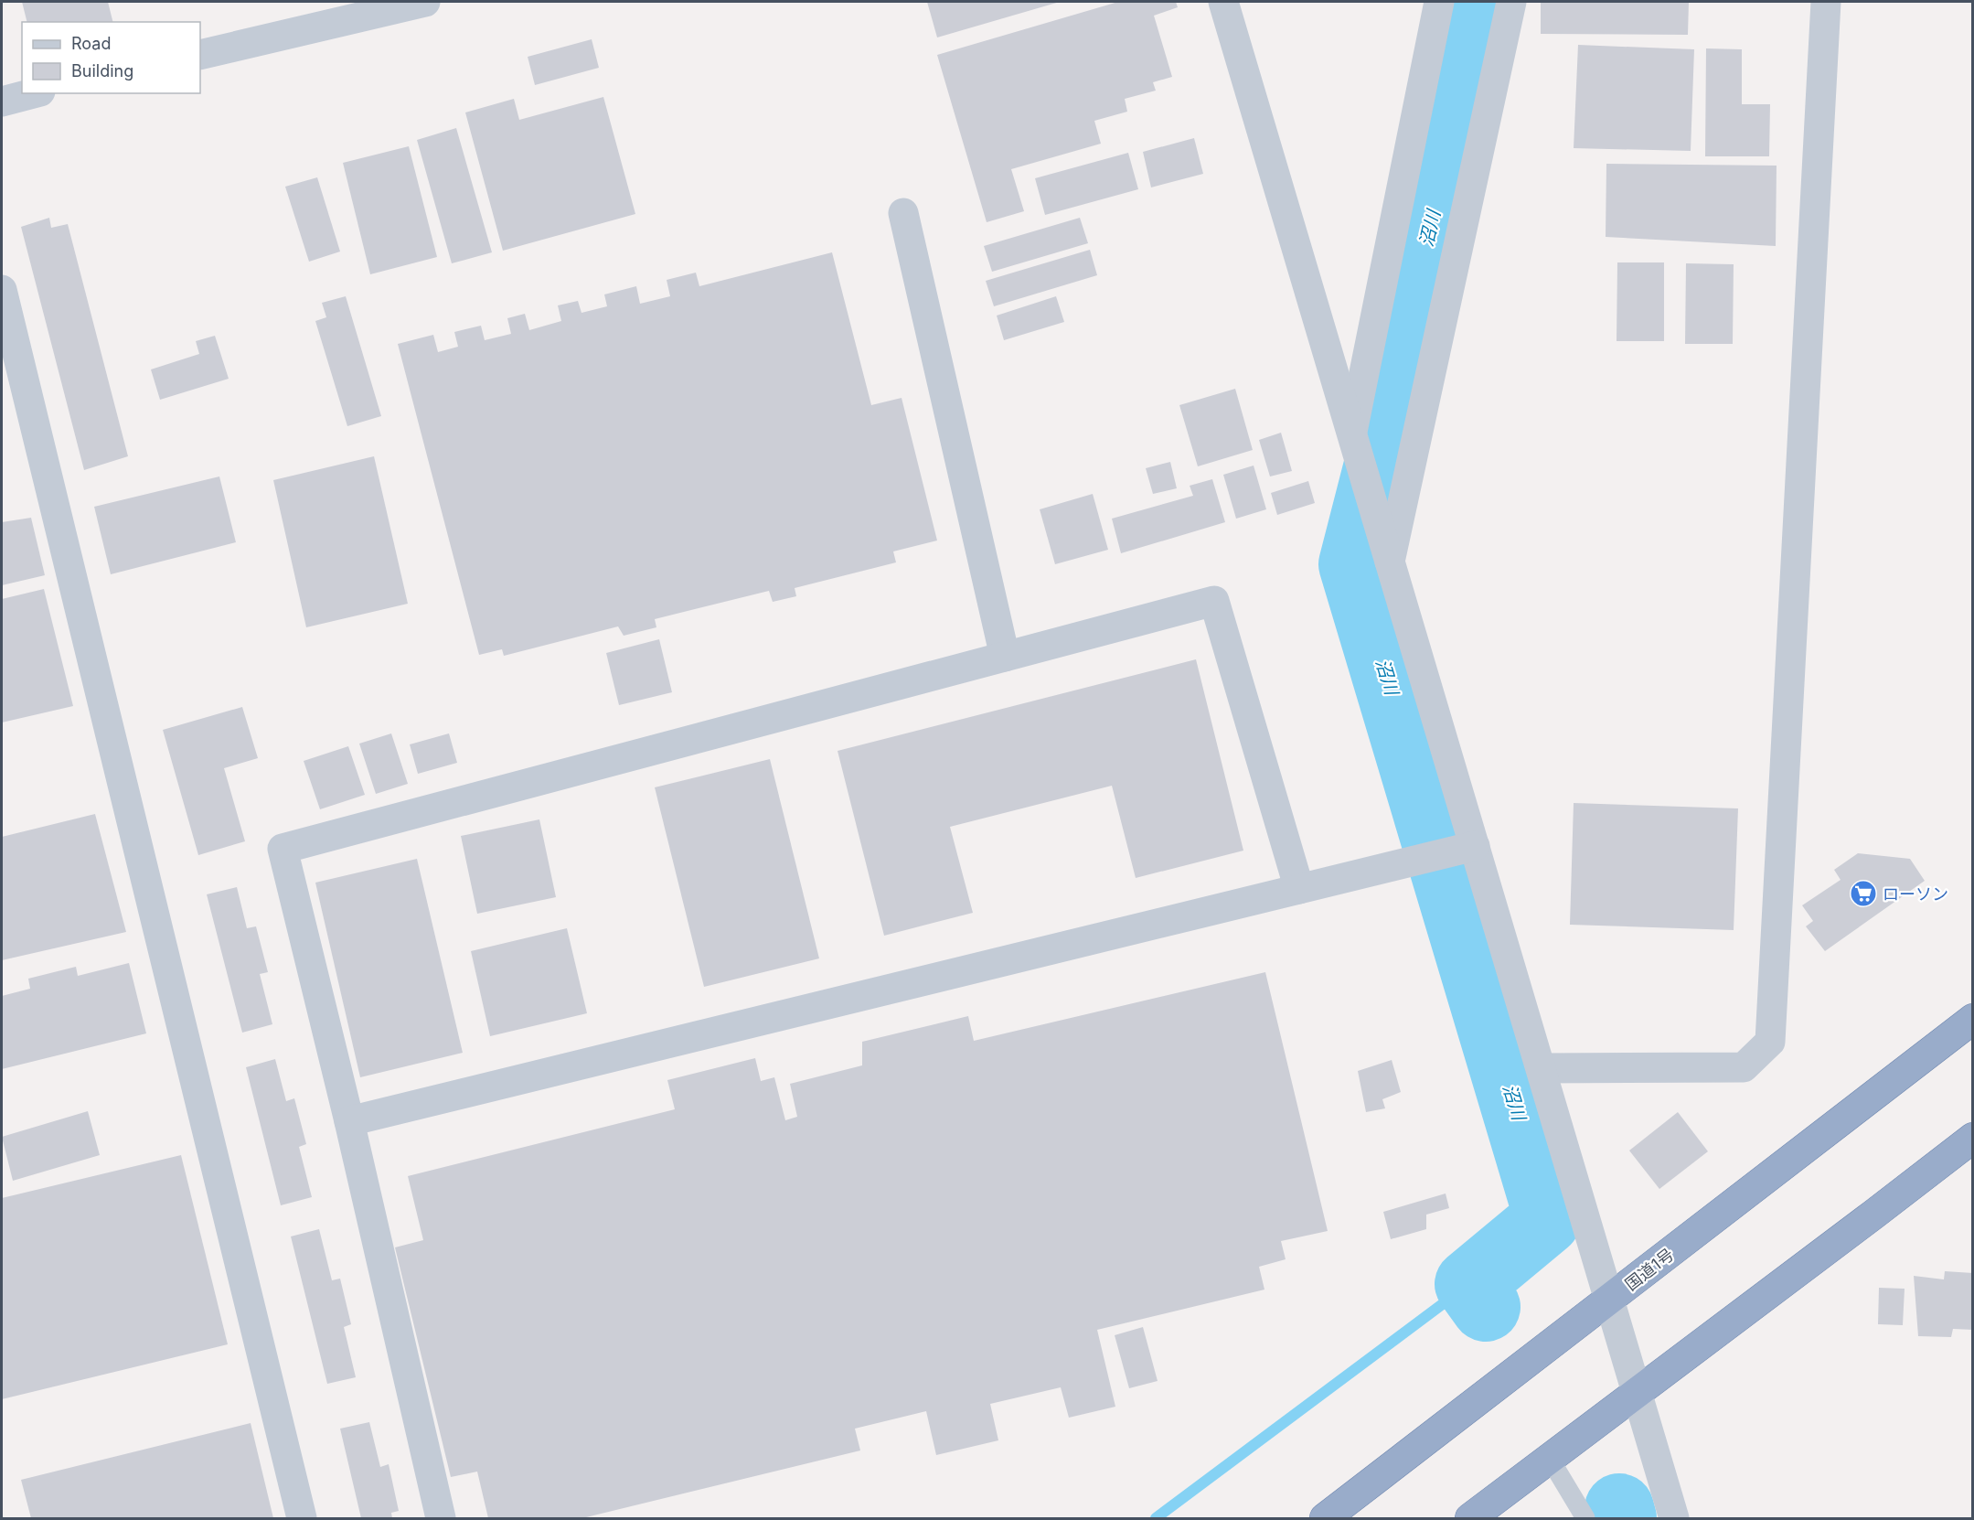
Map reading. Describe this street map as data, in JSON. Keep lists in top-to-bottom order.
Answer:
{
  "streets": {
    "highway": ["国道1号"]
  },
  "water": ["沼川"],
  "places": {
    "supermarket": ["ローソン"]
  },
  "legend": ["Road", "Building"]
}
